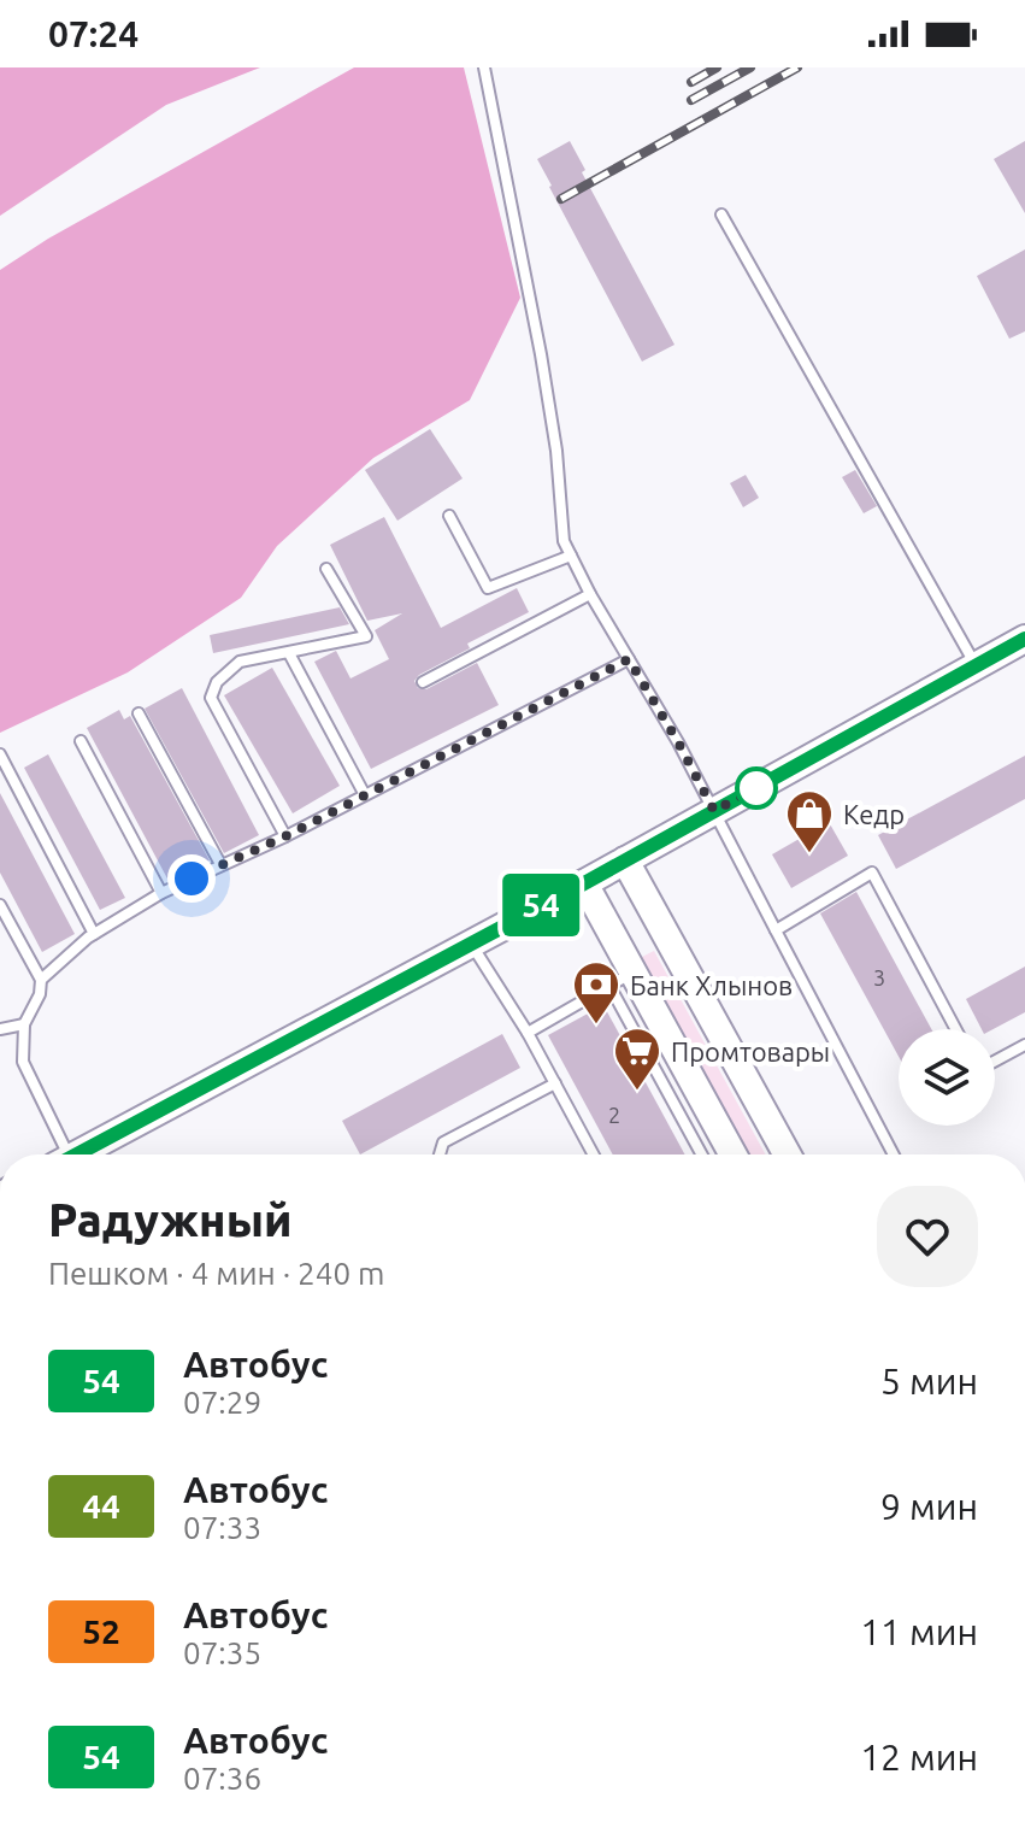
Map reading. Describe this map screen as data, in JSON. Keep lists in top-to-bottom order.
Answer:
{
  "places": {
    "shop": ["Кедр"],
    "bank": ["Банк Хлынов"],
    "supermarket": ["Промтовары"]
  },
  "lines": ["bus line 54"],
  "house_numbers": ["3", "2"],
  "page": {
    "status": "07:24",
    "on_map": "54",
    "heading": ["Радужный", "Пешком · 4 мин · 240 m"],
    "list": [
      {
        "mark": "54",
        "name": "Автобус",
        "note": "07:29",
        "value": "5 мин"
      },
      {
        "mark": "44",
        "name": "Автобус",
        "note": "07:33",
        "value": "9 мин"
      },
      {
        "mark": "52",
        "name": "Автобус",
        "note": "07:35",
        "value": "11 мин"
      },
      {
        "mark": "54",
        "name": "Автобус",
        "note": "07:36",
        "value": "12 мин"
      }
    ]
  }
}
